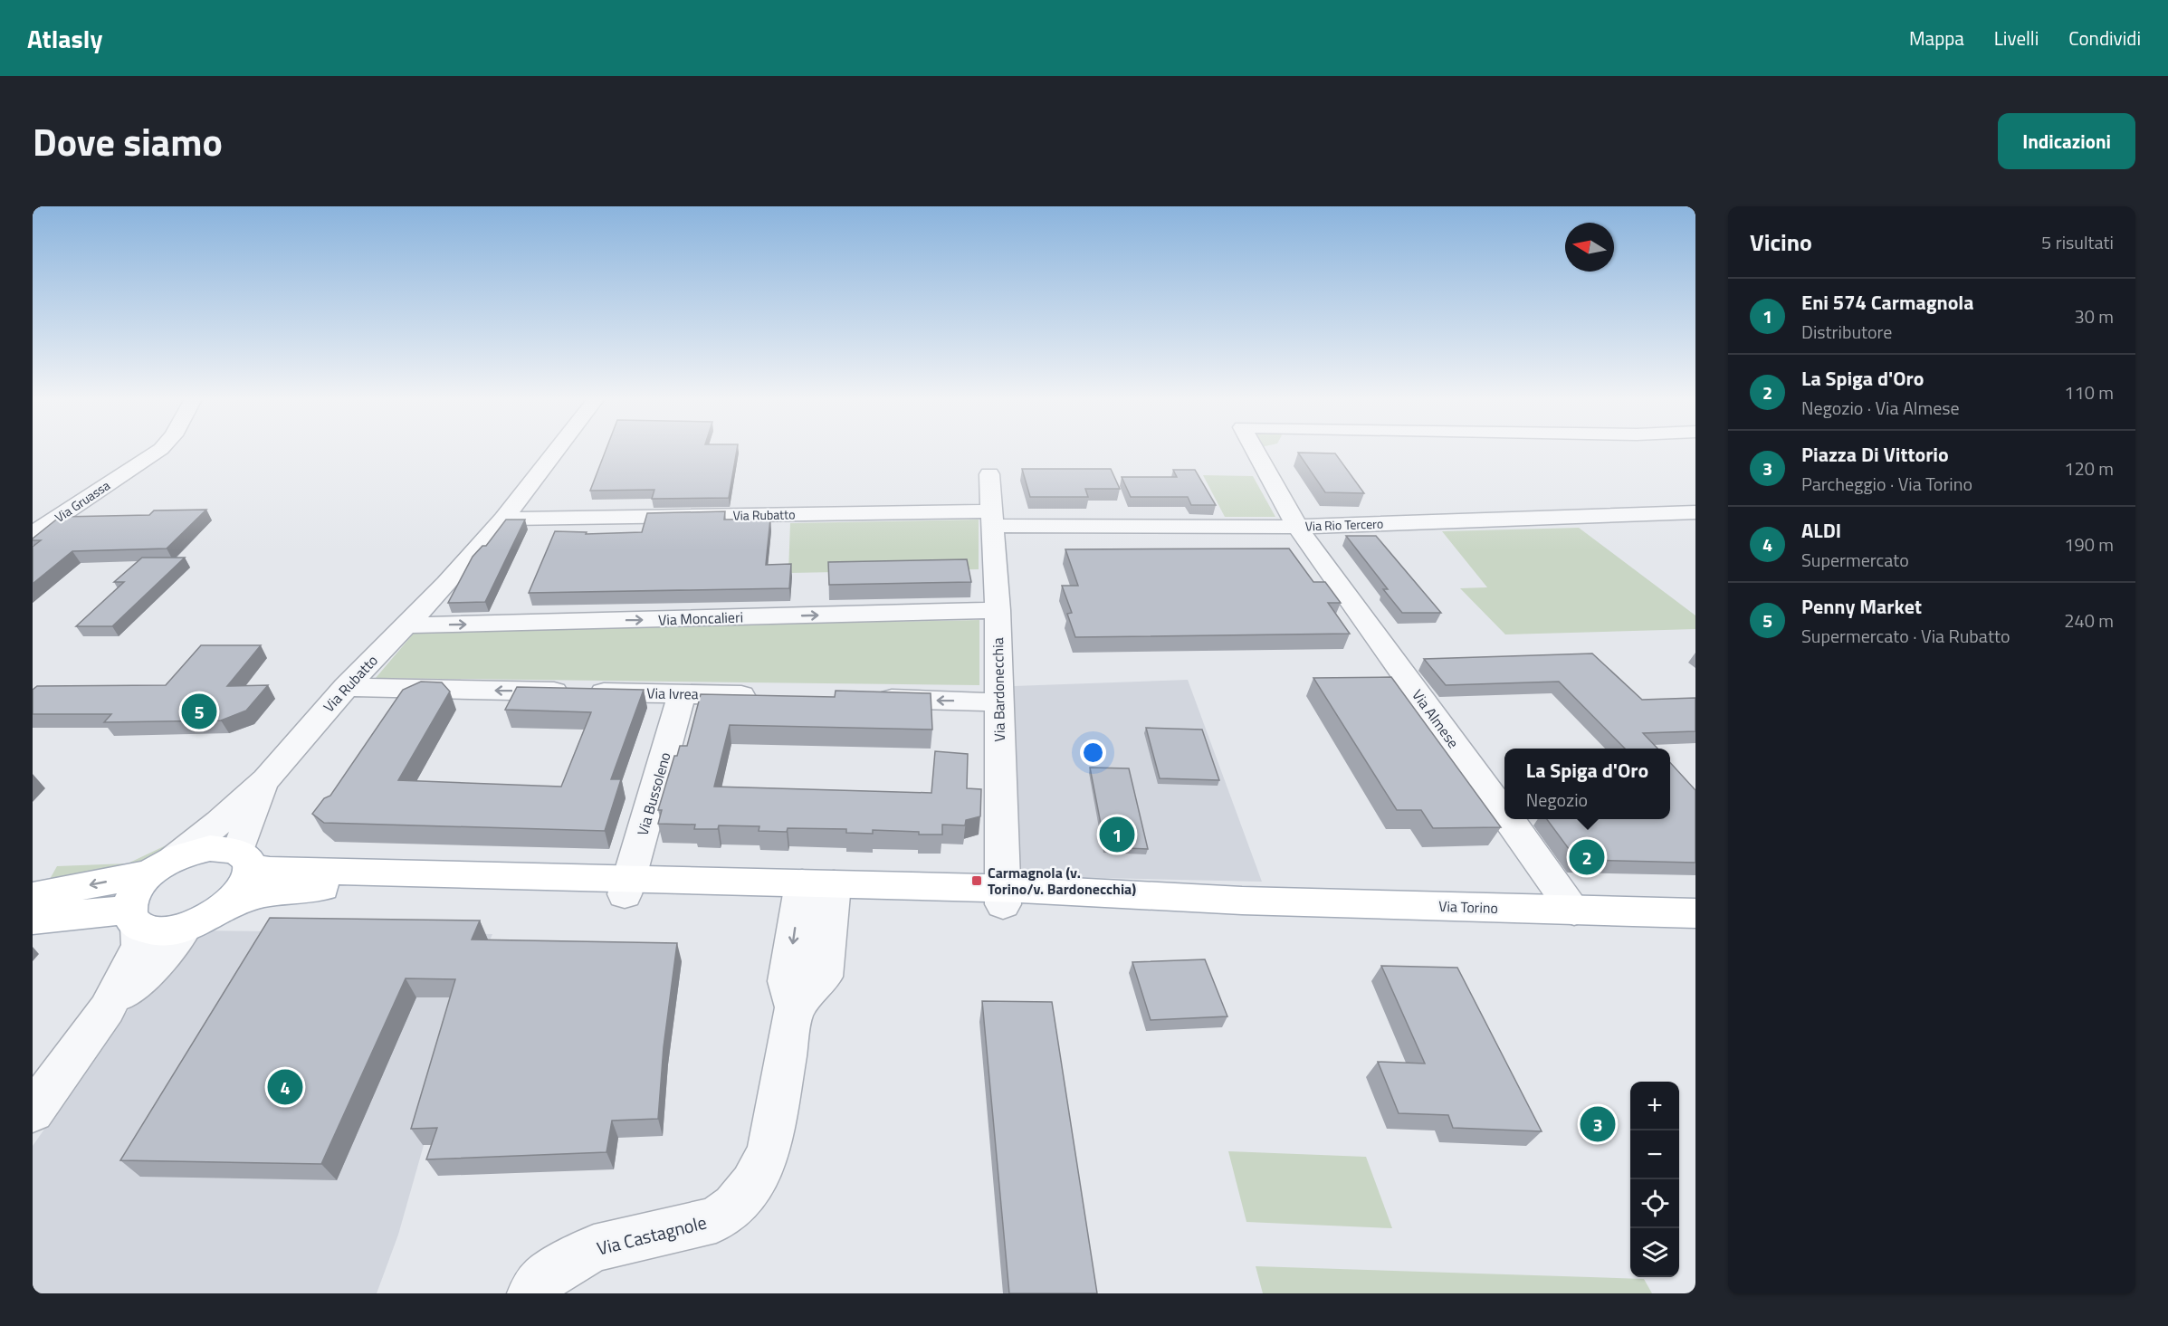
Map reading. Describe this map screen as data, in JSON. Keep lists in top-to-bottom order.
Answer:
{
  "streets": {
    "main road": ["Via Torino"],
    "street": [
      "Via Gruassa",
      "Via Rubatto",
      "Via Rio Tercero",
      "Via Moncalieri",
      "Via Bardonecchia",
      "Via Ivrea",
      "Via Almese",
      "Via Bussoleno",
      "Via Castagnole"
    ]
  },
  "crossings": [
    ["Via Rubatto", "Via Rio Tercero"],
    ["Via Rubatto", "Via Moncalieri"],
    ["Via Rubatto", "Via Bardonecchia"],
    ["Via Rubatto", "Via Ivrea"],
    ["Via Rio Tercero", "Via Bardonecchia"],
    ["Via Rio Tercero", "Via Almese"],
    ["Via Moncalieri", "Via Bardonecchia"],
    ["Via Bardonecchia", "Via Torino"],
    ["Via Ivrea", "Via Bussoleno"],
    ["Via Almese", "Via Torino"],
    ["Via Bussoleno", "Via Torino"],
    ["Via Torino", "Via Castagnole"]
  ],
  "one_way": ["Via Moncalieri", "Via Ivrea"],
  "places": {
    "transit": ["Carmagnola (v. Torino/v. Bardonecchia)"]
  },
  "north": "left",
  "page": {
    "header": "Atlasly",
    "nav": ["Mappa", "Livelli", "Condividi"],
    "title": "Dove siamo",
    "buttons": "Indicazioni",
    "heading": ["Vicino", "5 risultati"],
    "list": [
      {
        "mark": "1",
        "name": "Eni 574 Carmagnola",
        "note": "Distributore",
        "value": "30 m"
      },
      {
        "mark": "2",
        "name": "La Spiga d'Oro",
        "note": "Negozio · Via Almese",
        "value": "110 m"
      },
      {
        "mark": "3",
        "name": "Piazza Di Vittorio",
        "note": "Parcheggio · Via Torino",
        "value": "120 m"
      },
      {
        "mark": "4",
        "name": "ALDI",
        "note": "Supermercato",
        "value": "190 m"
      },
      {
        "mark": "5",
        "name": "Penny Market",
        "note": "Supermercato · Via Rubatto",
        "value": "240 m"
      }
    ],
    "pins": [
      "5",
      "1",
      "2",
      "4",
      "3"
    ],
    "popup": ["La Spiga d'Oro", "Negozio"],
    "map_buttons": ["+", "−"]
  }
}
